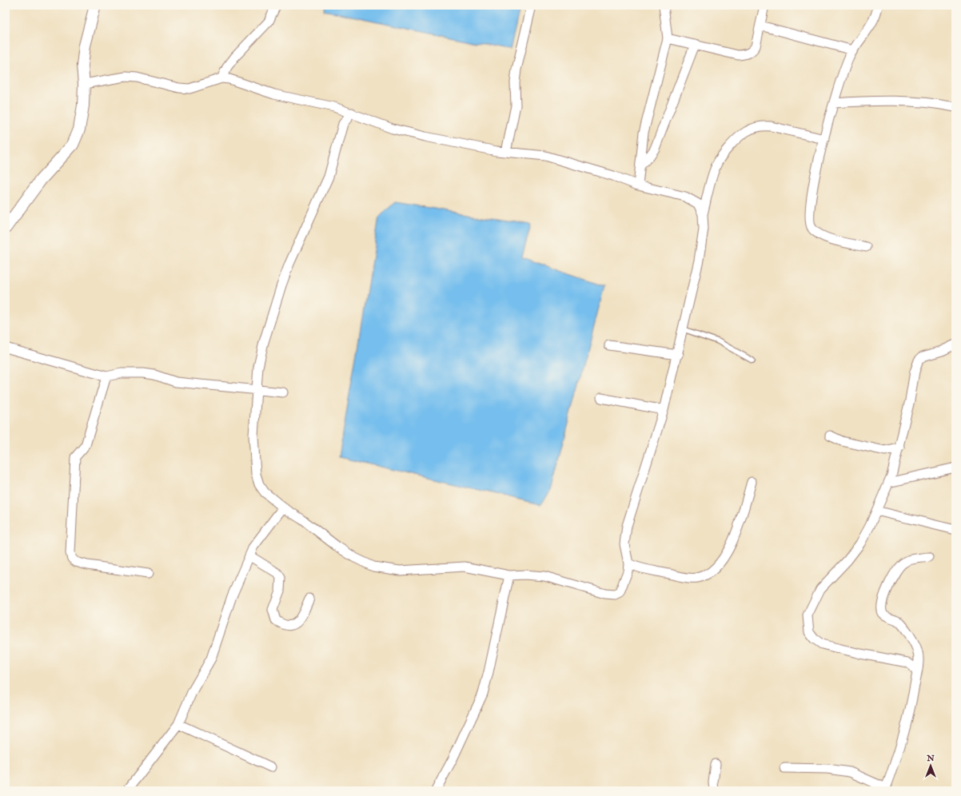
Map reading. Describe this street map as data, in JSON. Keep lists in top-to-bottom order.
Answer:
{
  "north": "top"
}
